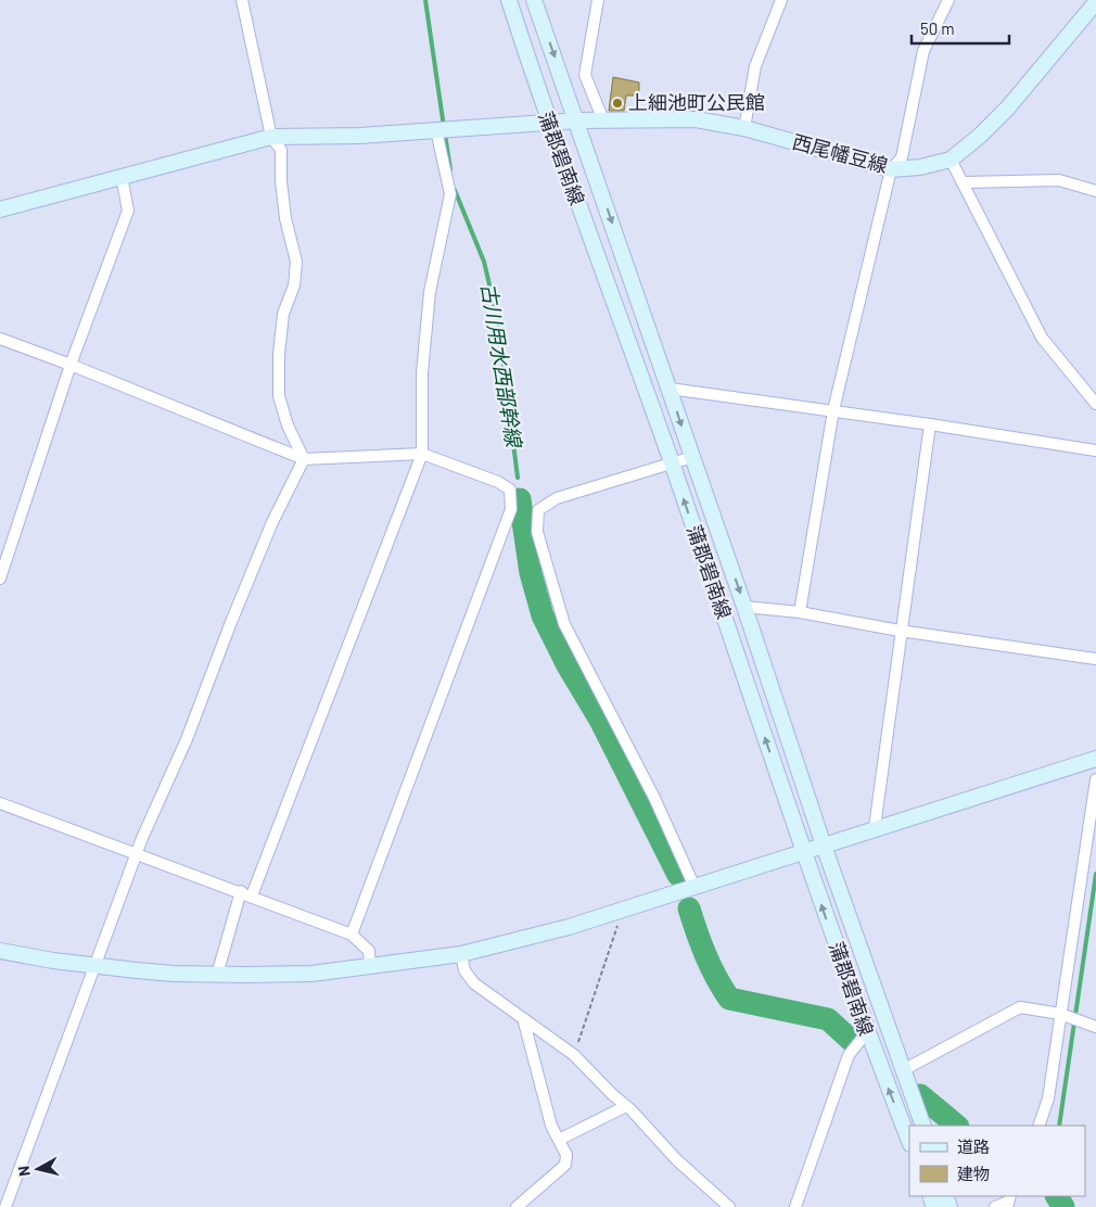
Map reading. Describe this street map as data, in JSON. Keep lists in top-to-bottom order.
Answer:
{
  "streets": {
    "main road": ["西尾幡豆線", "蒲郡碧南線"]
  },
  "crossings": [
    ["西尾幡豆線", "蒲郡碧南線"]
  ],
  "water": ["古川用水西部幹線"],
  "places": ["上細池町公民館"],
  "legend": ["道路", "建物"],
  "scale_bar": "50 m",
  "north": "left"
}
